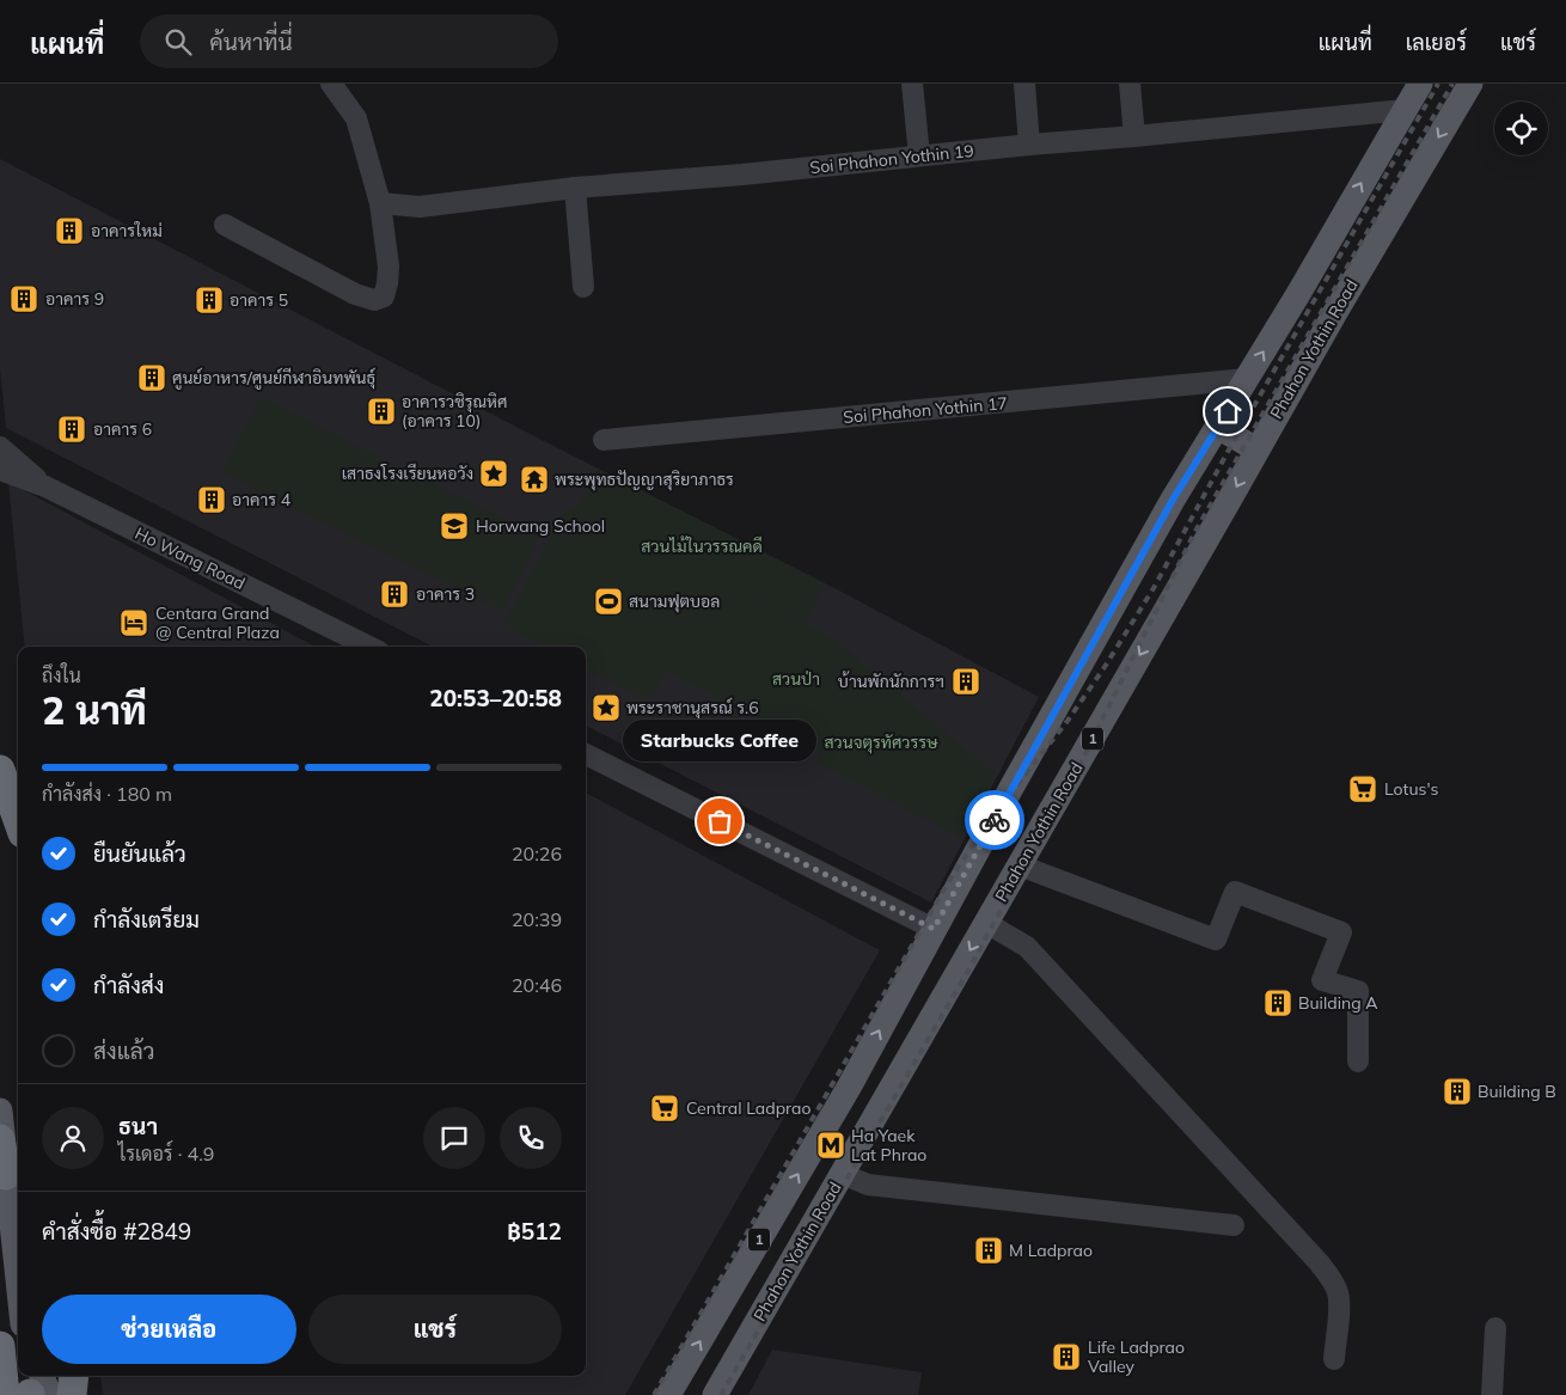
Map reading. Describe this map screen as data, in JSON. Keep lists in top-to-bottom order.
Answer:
{
  "streets": {
    "main road": ["Phahon Yothin Road", "1"],
    "street": ["Soi Phahon Yothin 19", "Soi Phahon Yothin 17", "Ho Wang Road"]
  },
  "crossings": [
    ["Soi Phahon Yothin 19", "1"],
    ["Soi Phahon Yothin 17", "1"]
  ],
  "parks": ["สวนไม้ในวรรณคดี", "สวนป่า", "สวนจตุรทัศวรรษ"],
  "places": {
    "building": [
      "อาคารใหม่",
      "อาคาร 9",
      "อาคาร 5",
      "ศูนย์อาหาร/ศูนย์กีฬาอินทพันธุ์",
      "อาคารวชิรุณหิศ (อาคาร 10)",
      "อาคาร 6",
      "อาคาร 4",
      "อาคาร 3",
      "บ้านพักนักการฯ",
      "Building A",
      "Building B",
      "M Ladprao",
      "Life Ladprao Valley"
    ],
    "place": ["เสาธงโรงเรียนหอวัง", "พระราชานุสรณ์ ร.6"],
    "temple": ["พระพุทธปัญญาสุริยาภาธร"],
    "school or university": ["Horwang School"],
    "sports": ["สนามฟุตบอล"],
    "hotel": ["Centara Grand @ Central Plaza"],
    "supermarket": ["Lotus's", "Central Ladprao"],
    "other": ["Starbucks Coffee"],
    "metro station": ["Ha Yaek Lat Phrao"]
  },
  "page": {
    "header": "แผนที่",
    "search": "ค้นหาที่นี่",
    "nav": ["แผนที่", "เลเยอร์", "แชร์"],
    "heading": ["2 นาที", "ถึงใน", "20:53–20:58"],
    "panel": [
      "ธนา",
      "ไรเดอร์ · 4.9",
      "คำสั่งซื้อ #2849",
      "฿512"
    ],
    "bubble": "Starbucks Coffee",
    "bar": "กำลังส่ง · 180 m",
    "list": [
      ["ยืนยันแล้ว", "20:26"],
      ["กำลังเตรียม", "20:39"],
      ["กำลังส่ง", "20:46"],
      "ส่งแล้ว"
    ],
    "buttons": ["ช่วยเหลือ", "แชร์"]
  }
}
